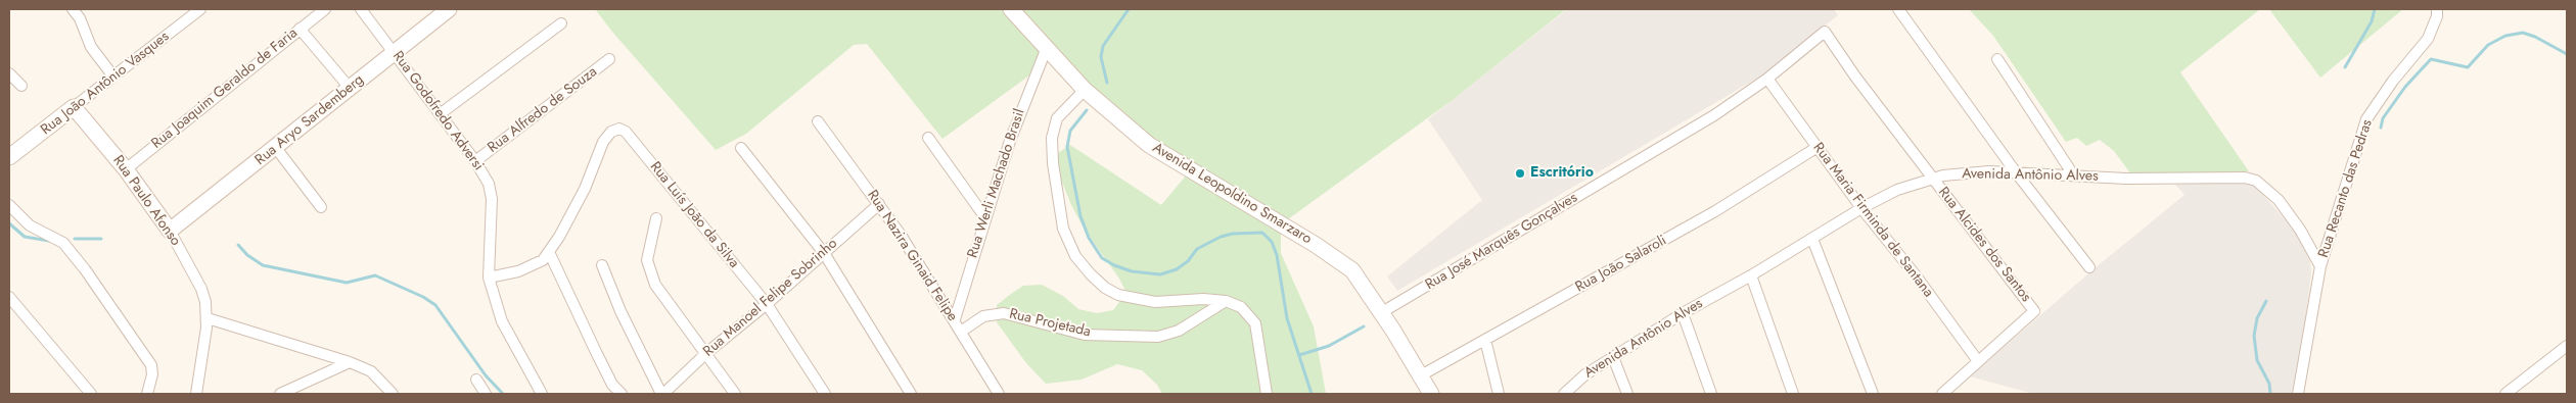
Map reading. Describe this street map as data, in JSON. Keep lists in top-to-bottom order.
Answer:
{
  "streets": {
    "street": [
      "Rua João Antônio Vasques",
      "Rua Joaquim Geraldo de Faria",
      "Rua Alfredo de Souza",
      "Rua Godofredo Adversi",
      "Rua Aryo Sardemberg",
      "Avenida Antônio Alves",
      "Rua Werli Machado Brasil",
      "Rua Recanto das Pedras",
      "Avenida Leopoldino Smarzaro",
      "Rua Paulo Afonso",
      "Rua Luís João da Silva",
      "Rua Maria Firminda de Santana",
      "Rua José Marquês Gonçalves",
      "Rua Alcides dos Santos",
      "Rua Nazira Ginaid Felipe",
      "Rua João Salaroli",
      "Rua Manoel Felipe Sobrinho",
      "Rua Projetada"
    ]
  },
  "crossings": [
    ["Rua João Antônio Vasques", "Rua Paulo Afonso"],
    ["Rua Joaquim Geraldo de Faria", "Rua Paulo Afonso"],
    ["Rua Alfredo de Souza", "Rua Godofredo Adversi"],
    ["Rua Godofredo Adversi", "Rua Aryo Sardemberg"],
    ["Rua Aryo Sardemberg", "Rua Paulo Afonso"],
    ["Avenida Antônio Alves", "Rua Recanto das Pedras"],
    ["Avenida Antônio Alves", "Rua Maria Firminda de Santana"],
    ["Avenida Antônio Alves", "Rua José Marquês Gonçalves"],
    ["Avenida Antônio Alves", "Rua Alcides dos Santos"],
    ["Rua Werli Machado Brasil", "Avenida Leopoldino Smarzaro"],
    ["Rua Werli Machado Brasil", "Rua Nazira Ginaid Felipe"],
    ["Avenida Leopoldino Smarzaro", "Rua José Marquês Gonçalves"],
    ["Avenida Leopoldino Smarzaro", "Rua João Salaroli"],
    ["Rua Luís João da Silva", "Rua Manoel Felipe Sobrinho"],
    ["Rua Maria Firminda de Santana", "Rua José Marquês Gonçalves"],
    ["Rua Maria Firminda de Santana", "Rua Alcides dos Santos"],
    ["Rua Maria Firminda de Santana", "Rua João Salaroli"],
    ["Rua José Marquês Gonçalves", "Rua Alcides dos Santos"],
    ["Rua Nazira Ginaid Felipe", "Rua Manoel Felipe Sobrinho"],
    ["Rua Nazira Ginaid Felipe", "Rua Projetada"]
  ],
  "places": ["Escritório"]
}
